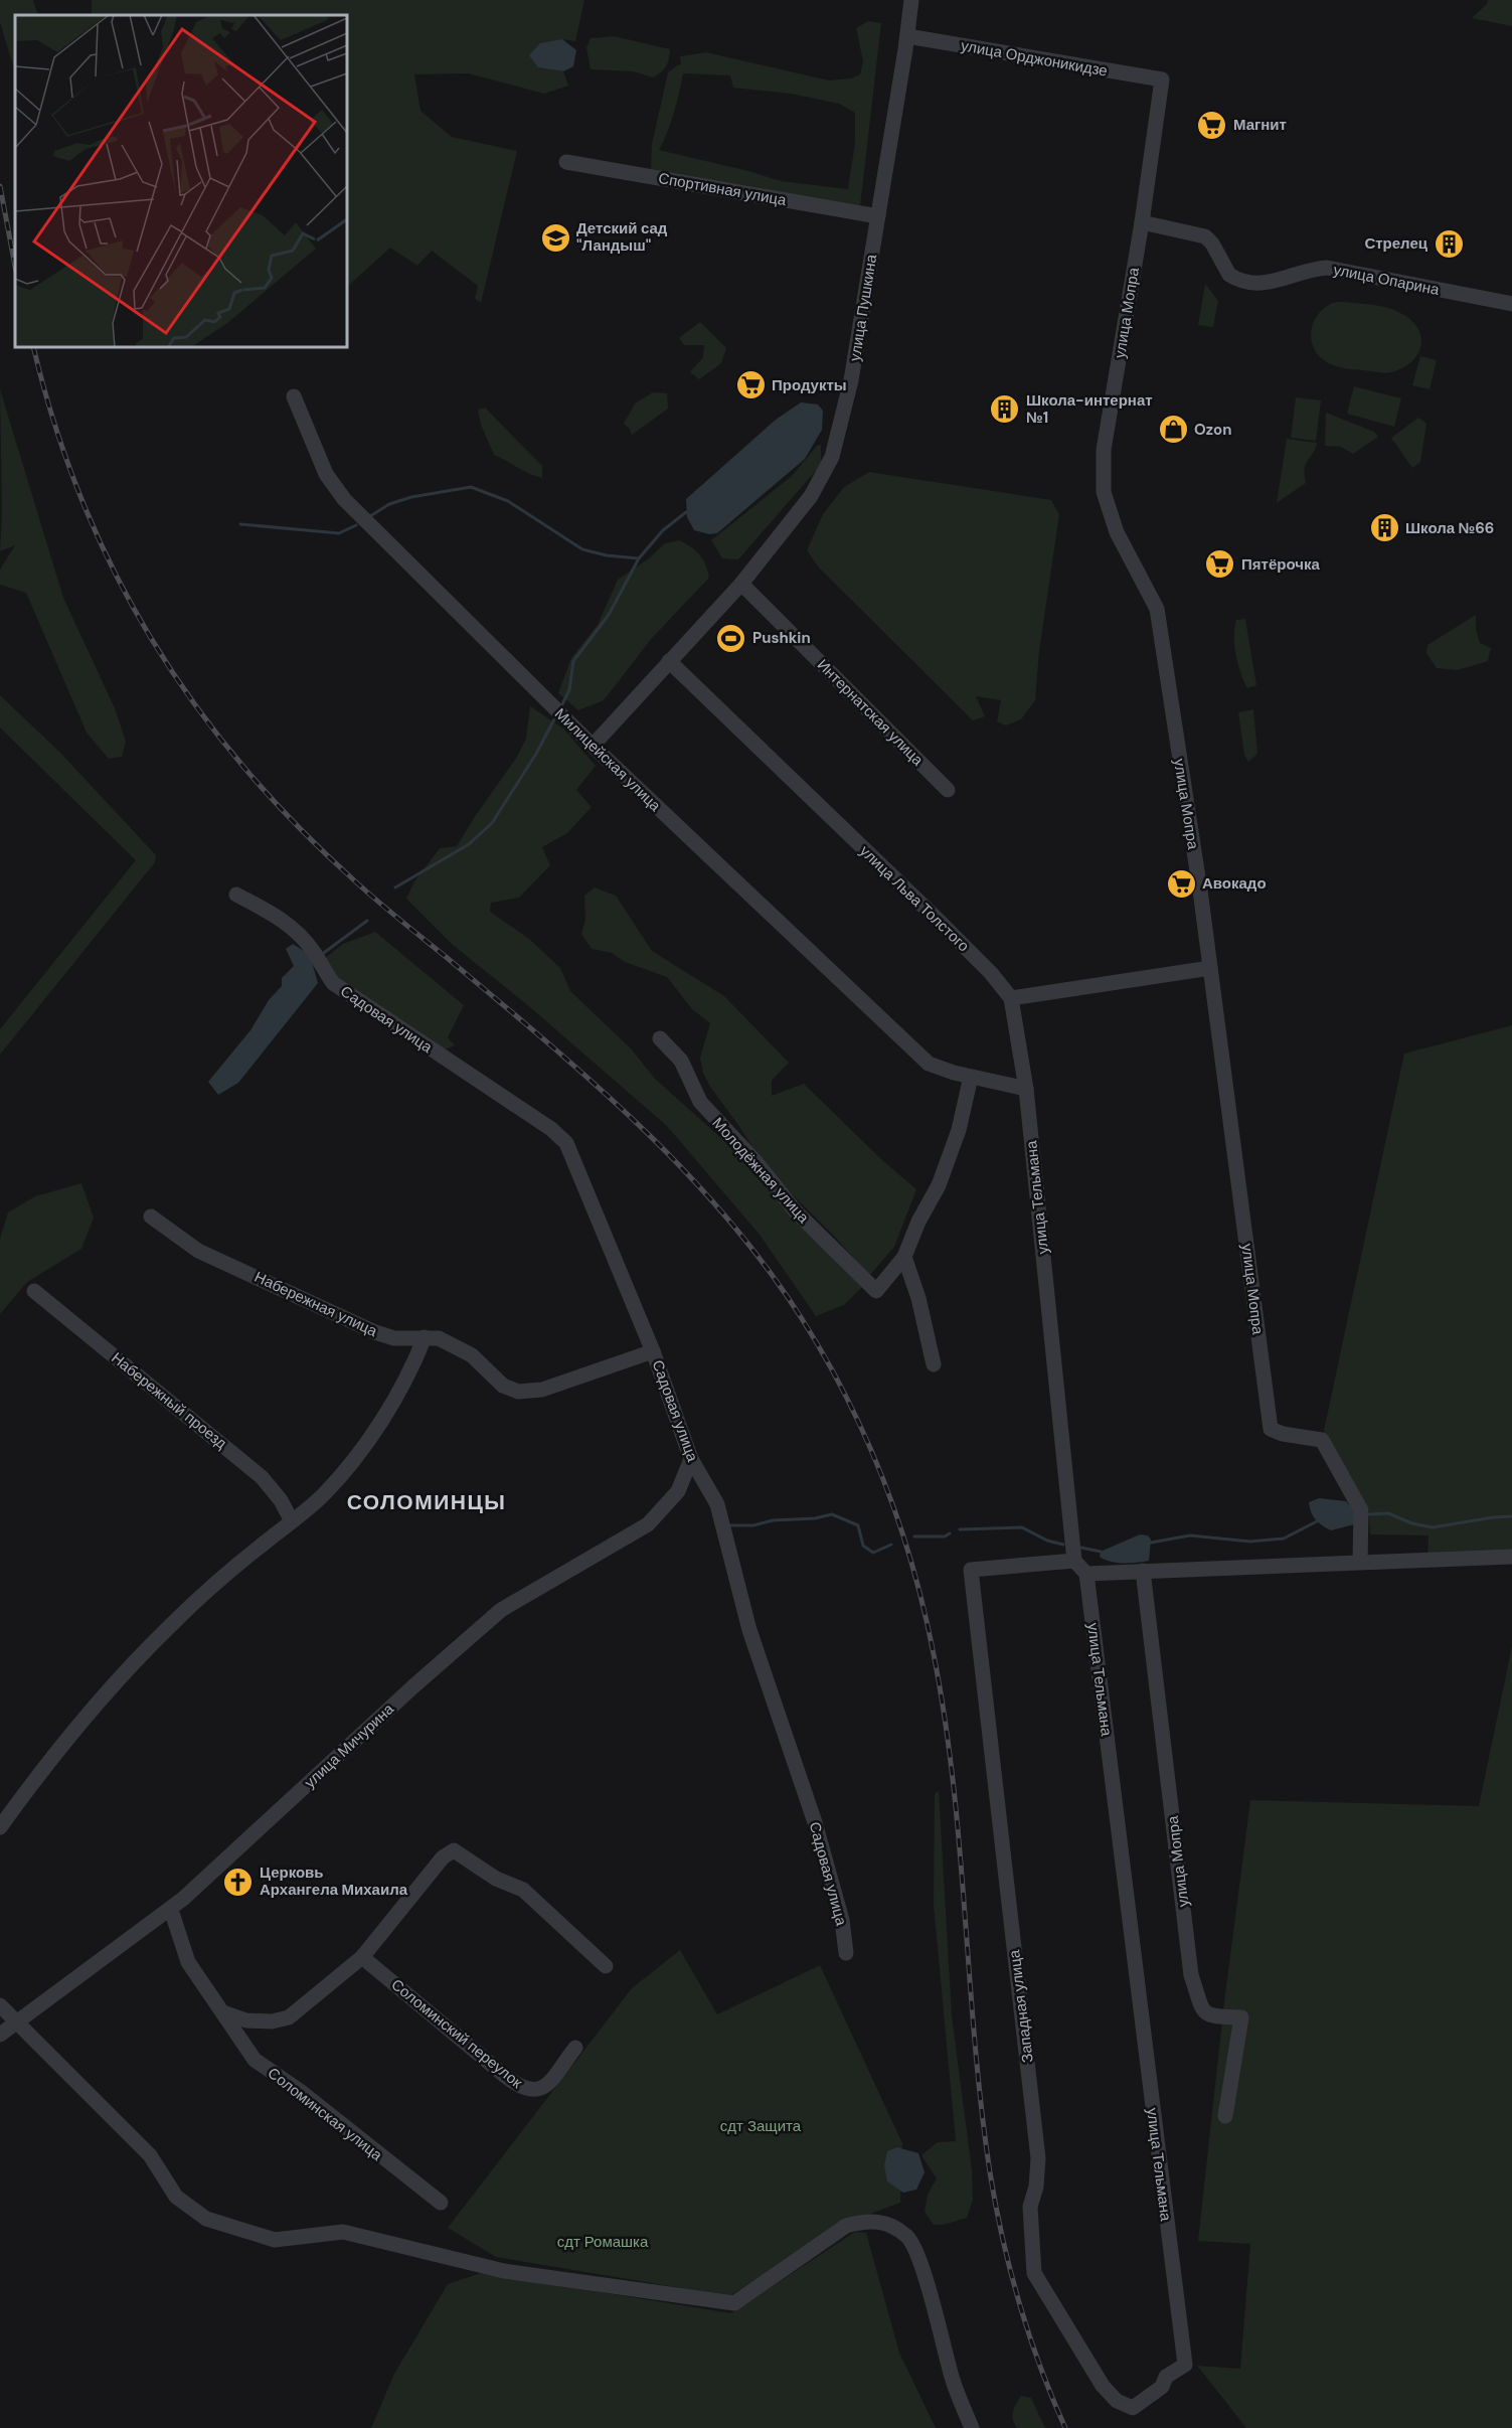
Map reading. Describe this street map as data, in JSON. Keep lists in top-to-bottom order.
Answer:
{
  "streets": {
    "street": [
      "улица Орджоникидзе",
      "Спортивная улица",
      "улица Опарина",
      "улица Пушкина",
      "улица Мопра",
      "Интернатская улица",
      "Милицейская улица",
      "улица Льва Толстого",
      "Садовая улица",
      "Молодёжная улица",
      "улица Тельмана",
      "Набережная улица",
      "Набережный проезд",
      "улица Мичурина",
      "Западная улица",
      "Соломинский переулок",
      "Соломинская улица"
    ]
  },
  "crossings": [
    ["улица Орджоникидзе", "улица Пушкина"],
    ["улица Орджоникидзе", "улица Мопра"],
    ["Спортивная улица", "улица Пушкина"],
    ["улица Опарина", "улица Мопра"],
    ["улица Пушкина", "Интернатская улица"],
    ["улица Пушкина", "Милицейская улица"],
    ["улица Пушкина", "улица Льва Толстого"],
    ["Милицейская улица", "улица Тельмана"],
    ["улица Льва Толстого", "улица Тельмана"],
    ["Садовая улица", "Набережная улица"],
    ["Садовая улица", "улица Мичурина"],
    ["улица Тельмана", "Западная улица"],
    ["улица Мичурина", "Соломинская улица"]
  ],
  "districts": ["СОЛОМИНЦЫ"],
  "parks": ["сдт Защита", "сдт Ромашка"],
  "places": {
    "supermarket": [
      "Магнит",
      "Продукты",
      "Пятёрочка",
      "Авокадо"
    ],
    "school or university": ["Детский сад \"Ландыш\""],
    "building": ["Стрелец", "Школа-интернат №1", "Школа №66"],
    "shop": ["Ozon"],
    "sports": ["Pushkin"],
    "church": ["Церковь Архангела Михаила"]
  }
}
